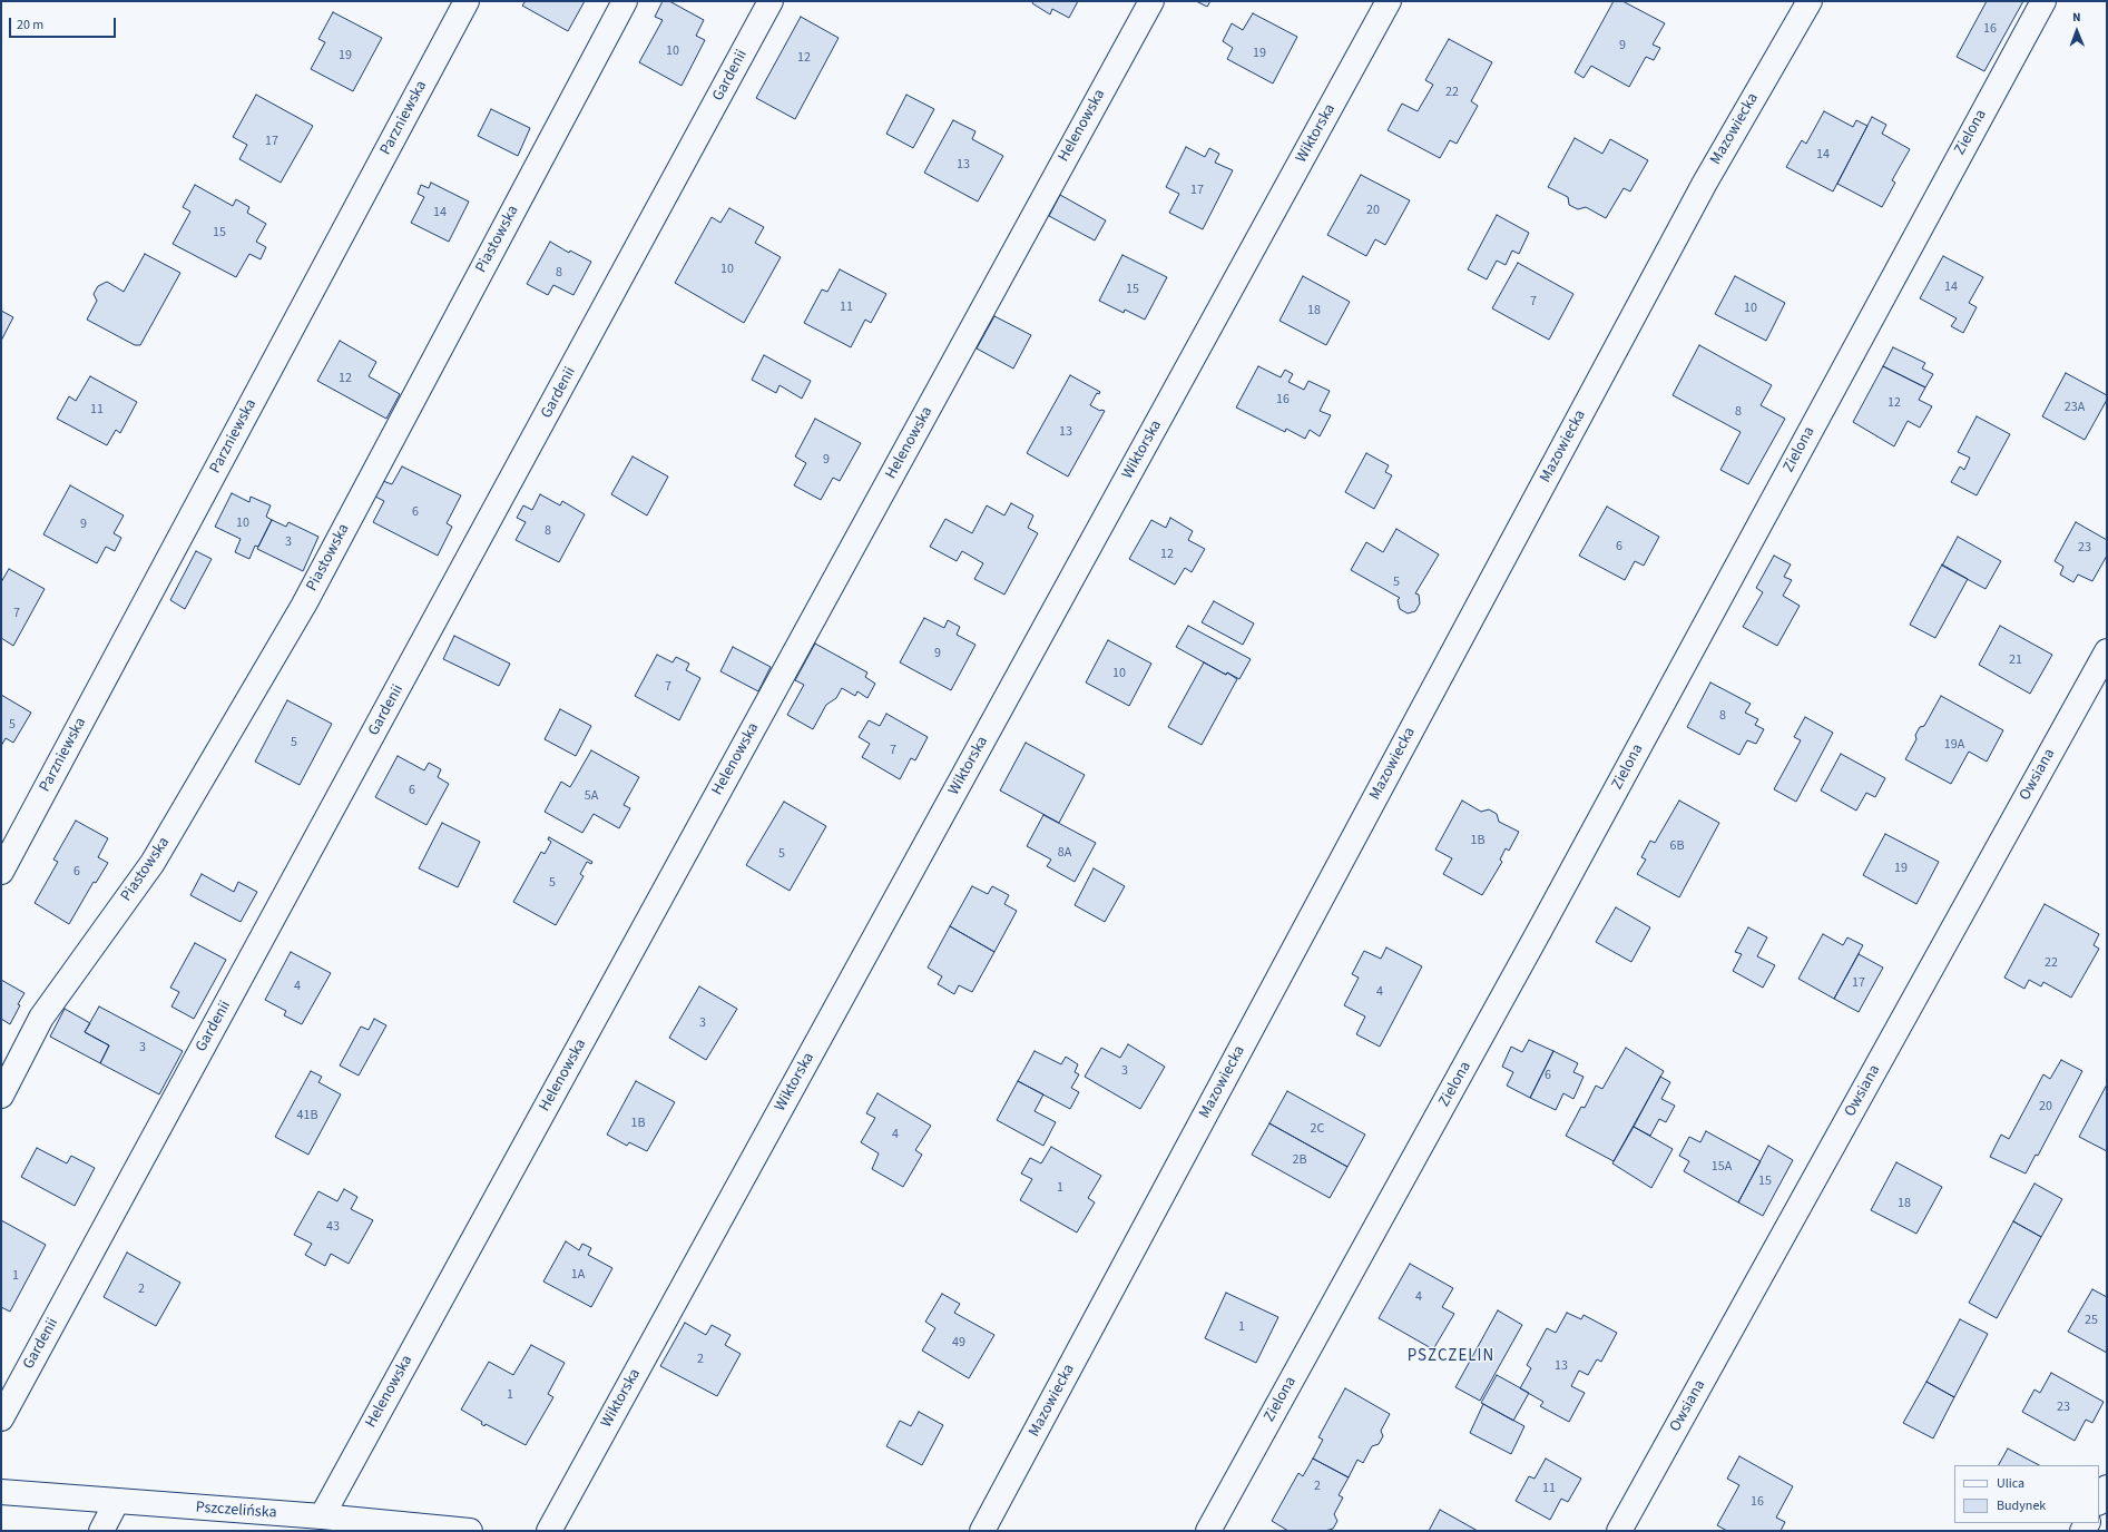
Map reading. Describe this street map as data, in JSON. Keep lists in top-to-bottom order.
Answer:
{
  "streets": {
    "street": [
      "Gardenii",
      "Parzniewska",
      "Helenowska",
      "Mazowiecka",
      "Zielona",
      "Wiktorska",
      "Piastowska",
      "Owsiana",
      "Pszczelińska"
    ]
  },
  "crossings": [
    ["Helenowska", "Pszczelińska"]
  ],
  "districts": ["PSZCZELIN"],
  "house_numbers": [
    "16",
    "9",
    "10",
    "19",
    "19",
    "12",
    "22",
    "17",
    "14",
    "13",
    "17",
    "20",
    "14",
    "15",
    "10",
    "8",
    "14",
    "15",
    "7",
    "11",
    "10",
    "18",
    "12",
    "16",
    "12",
    "23A",
    "11",
    "8",
    "13",
    "9",
    "6",
    "10",
    "9",
    "8",
    "3",
    "6",
    "23",
    "12",
    "5",
    "7",
    "9",
    "21",
    "10",
    "7",
    "8",
    "5",
    "5",
    "19A",
    "7",
    "6",
    "5A",
    "1B",
    "6B",
    "8A",
    "5",
    "19",
    "6",
    "5",
    "22",
    "17",
    "4",
    "4",
    "3",
    "3",
    "3",
    "6",
    "20",
    "41B",
    "1B",
    "2C",
    "4",
    "2B",
    "15A",
    "15",
    "1",
    "18",
    "43",
    "1A",
    "1",
    "2",
    "4",
    "25",
    "1",
    "49",
    "2",
    "13",
    "1",
    "23",
    "2",
    "11",
    "16"
  ],
  "legend": ["Ulica", "Budynek"],
  "scale_bar": "20 m",
  "north": "top"
}
